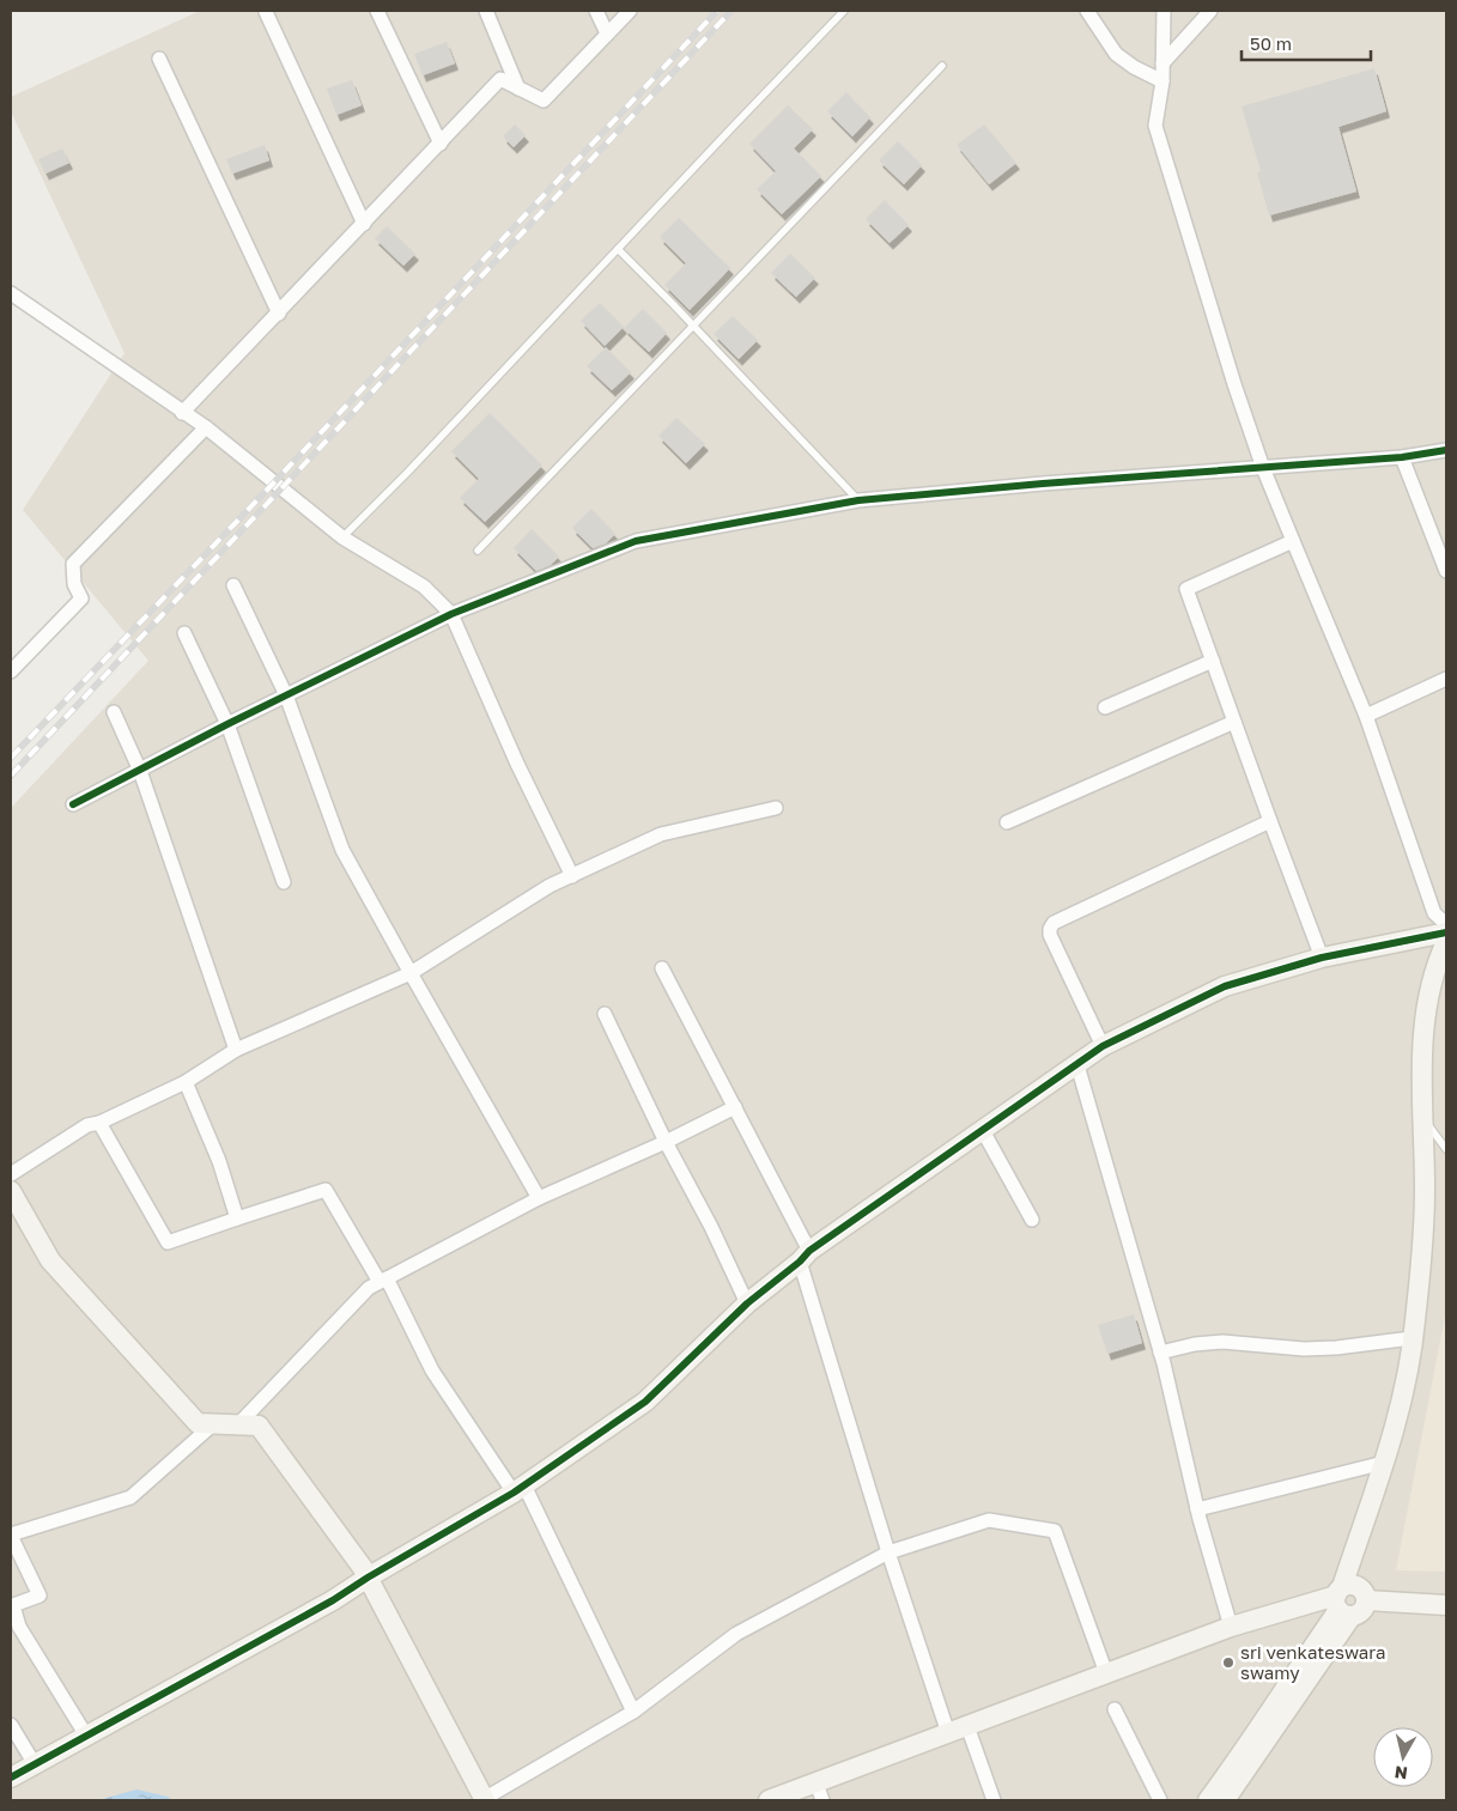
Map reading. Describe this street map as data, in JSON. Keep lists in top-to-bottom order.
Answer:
{
  "places": ["sri venkateswara swamy"],
  "scale_bar": "50 m",
  "north": "bottom"
}
